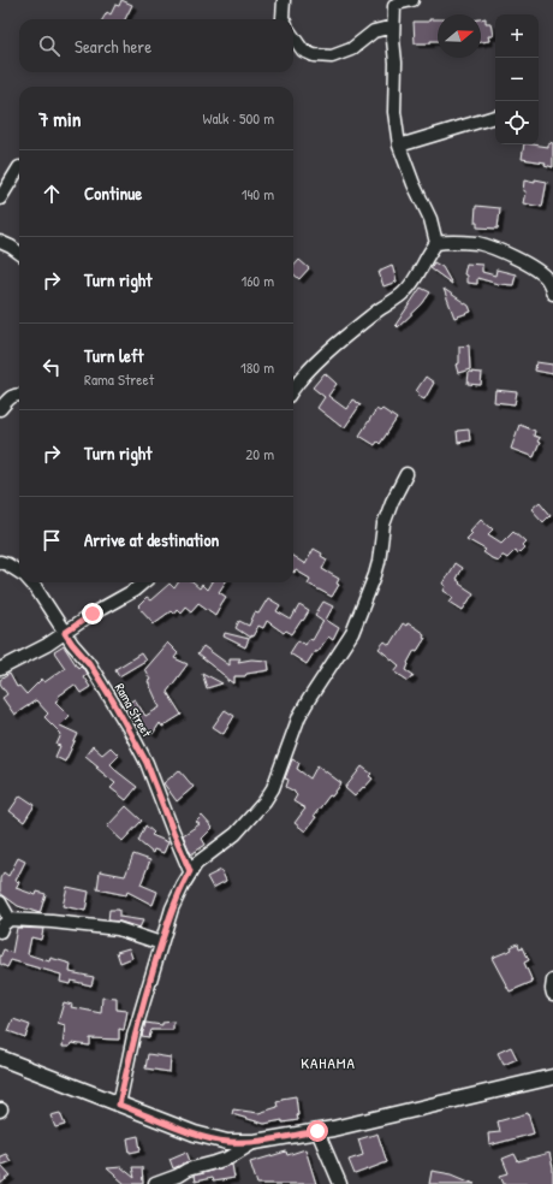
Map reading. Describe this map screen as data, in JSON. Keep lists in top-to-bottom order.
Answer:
{
  "streets": {
    "street": ["Rama Street"]
  },
  "districts": ["KAHAMA"],
  "north": "right",
  "page": {
    "map_buttons": ["+", "−"],
    "search": "Search here",
    "heading": ["7 min", "Walk · 500 m"],
    "list": [
      ["Continue", "140 m"],
      ["Turn right", "160 m"],
      ["Turn left", "Rama Street", "180 m"],
      ["Turn right", "20 m"],
      "Arrive at destination"
    ]
  }
}
